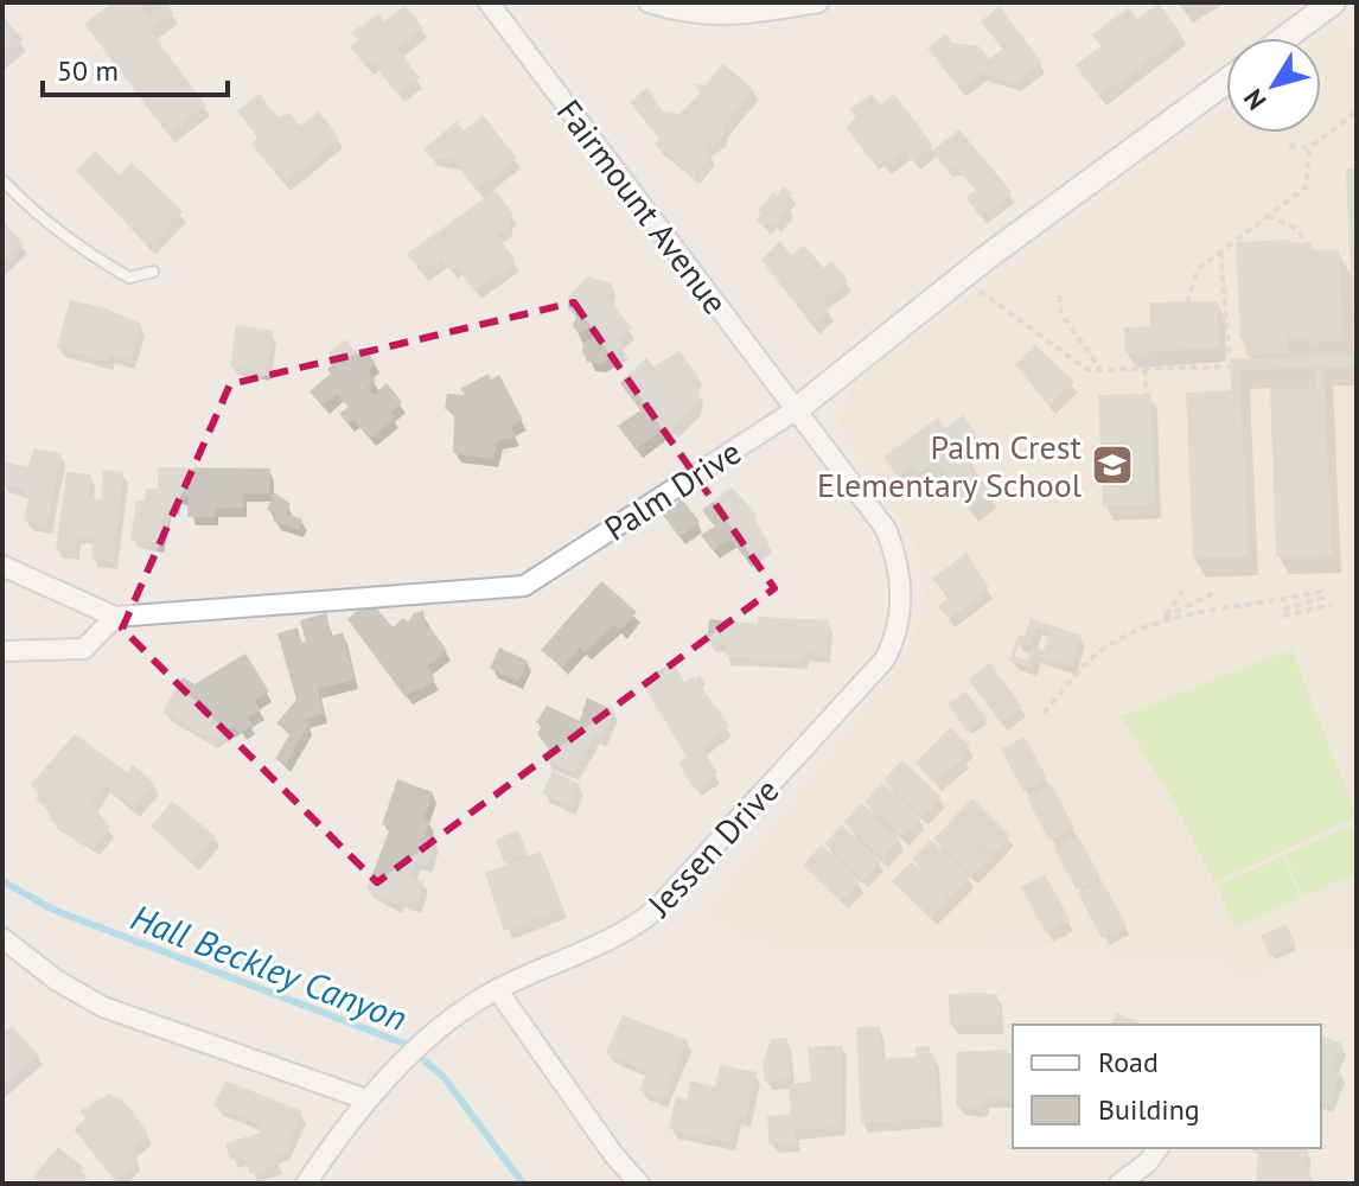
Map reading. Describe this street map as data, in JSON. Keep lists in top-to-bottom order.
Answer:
{
  "streets": {
    "street": ["Fairmount Avenue", "Palm Drive", "Jessen Drive"]
  },
  "crossings": [
    ["Fairmount Avenue", "Palm Drive"],
    ["Fairmount Avenue", "Jessen Drive"],
    ["Palm Drive", "Jessen Drive"]
  ],
  "water": ["Hall Beckley Canyon"],
  "places": {
    "school or university": ["Palm Crest Elementary School"]
  },
  "legend": ["Road", "Building"],
  "scale_bar": "50 m",
  "north": "bottom left"
}
